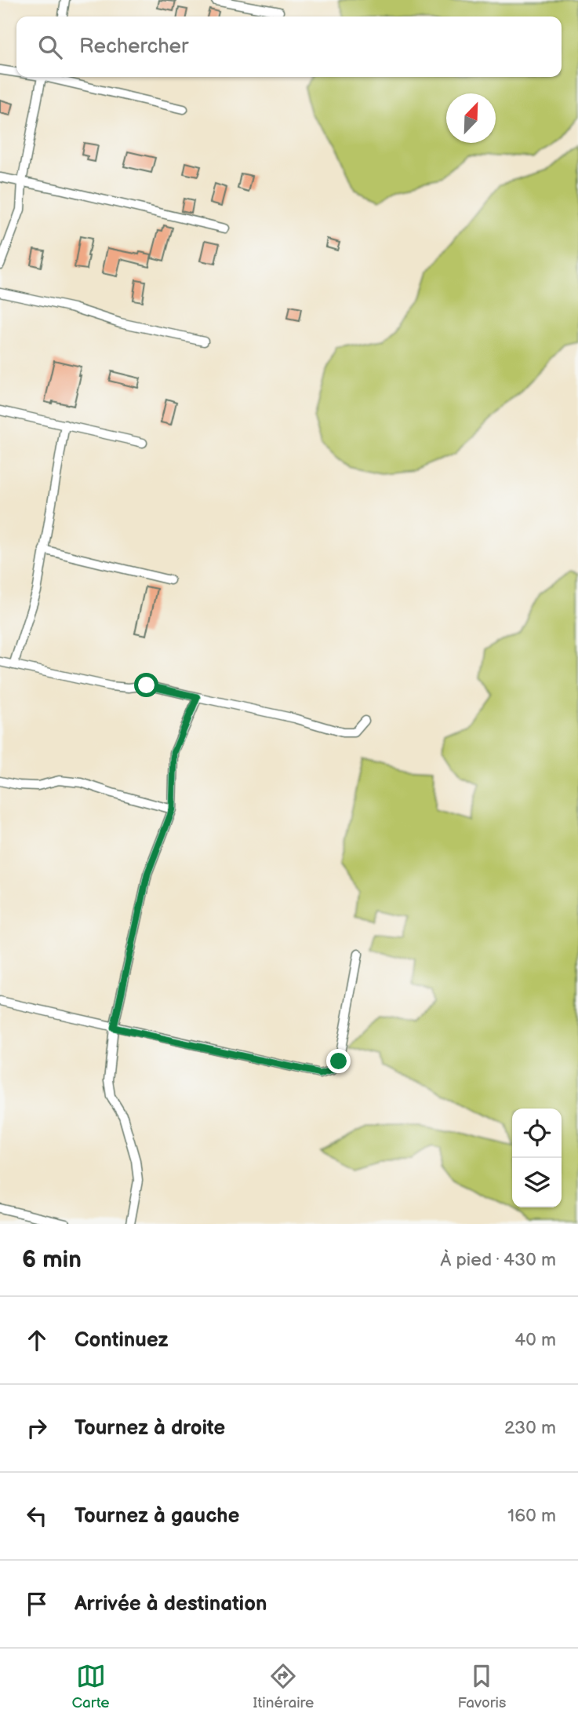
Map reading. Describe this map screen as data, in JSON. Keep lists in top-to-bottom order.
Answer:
{
  "north": "top right",
  "page": {
    "search": "Rechercher",
    "heading": ["6 min", "À pied · 430 m"],
    "list": [
      ["Continuez", "40 m"],
      ["Tournez à droite", "230 m"],
      ["Tournez à gauche", "160 m"],
      "Arrivée à destination"
    ],
    "nav": ["Carte", "Itinéraire", "Favoris"]
  }
}
